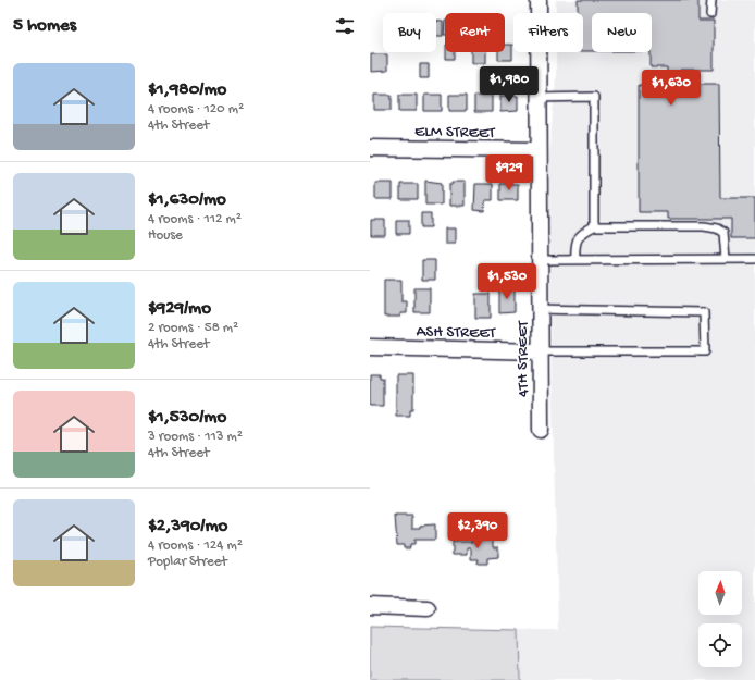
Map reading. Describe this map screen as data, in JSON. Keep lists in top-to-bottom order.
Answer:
{
  "streets": {
    "street": ["ELM STREET", "ASH STREET", "4TH STREET"]
  },
  "crossings": [
    ["ELM STREET", "4TH STREET"],
    ["ASH STREET", "4TH STREET"]
  ],
  "north": "top",
  "page": {
    "heading": "5 homes",
    "chip": [
      "Buy",
      "Rent",
      "Filters",
      "New"
    ],
    "list": [
      {
        "name": "$1,980/mo",
        "note": "4 rooms · 120 m² · 4th Street"
      },
      {
        "name": "$1,630/mo",
        "note": "4 rooms · 112 m² · House"
      },
      {
        "name": "$929/mo",
        "note": "2 rooms · 58 m² · 4th Street"
      },
      {
        "name": "$1,530/mo",
        "note": "3 rooms · 113 m² · 4th Street"
      },
      {
        "name": "$2,390/mo",
        "note": "4 rooms · 124 m² · Poplar Street"
      }
    ],
    "price": [
      "$1,980",
      "$1,630",
      "$929",
      "$1,530",
      "$2,390"
    ]
  }
}
